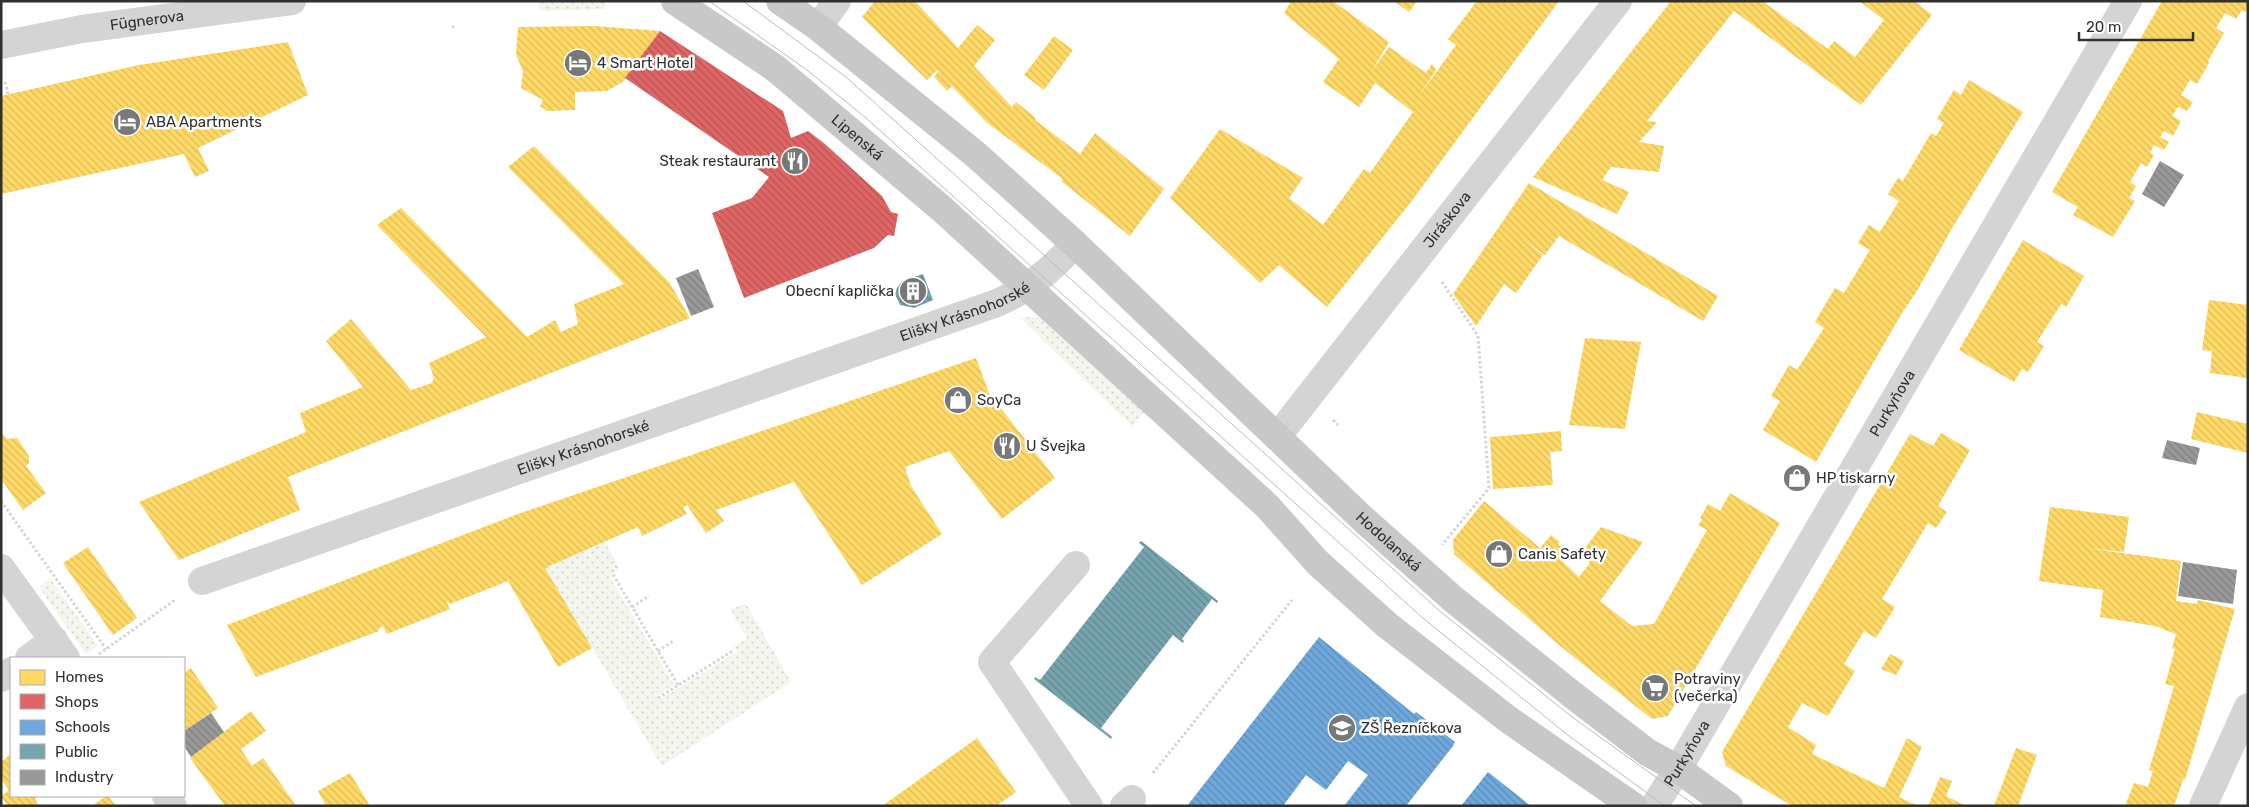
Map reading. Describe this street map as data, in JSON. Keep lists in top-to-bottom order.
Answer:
{
  "streets": {
    "main road": ["Lipenská", "Hodolanská"],
    "street": [
      "Fügnerova",
      "Jiráskova",
      "Elišky Krásnohorské",
      "Purkyňova"
    ]
  },
  "crossings": [
    ["Lipenská", "Elišky Krásnohorské"],
    ["Jiráskova", "Hodolanská"],
    ["Elišky Krásnohorské", "Hodolanská"],
    ["Purkyňova", "Hodolanská"]
  ],
  "places": {
    "hotel": ["4 Smart Hotel", "ABA Apartments"],
    "restaurant": ["Steak restaurant", "U Švejka"],
    "building": ["Obecní kaplička"],
    "shop": ["SoyCa", "HP tiskarny", "Canis Safety"],
    "supermarket": ["Potraviny (večerka)"],
    "school or university": ["ZŠ Řezníčkova"]
  },
  "legend": [
    "Homes",
    "Shops",
    "Schools",
    "Public",
    "Industry"
  ],
  "scale_bar": "20 m"
}
